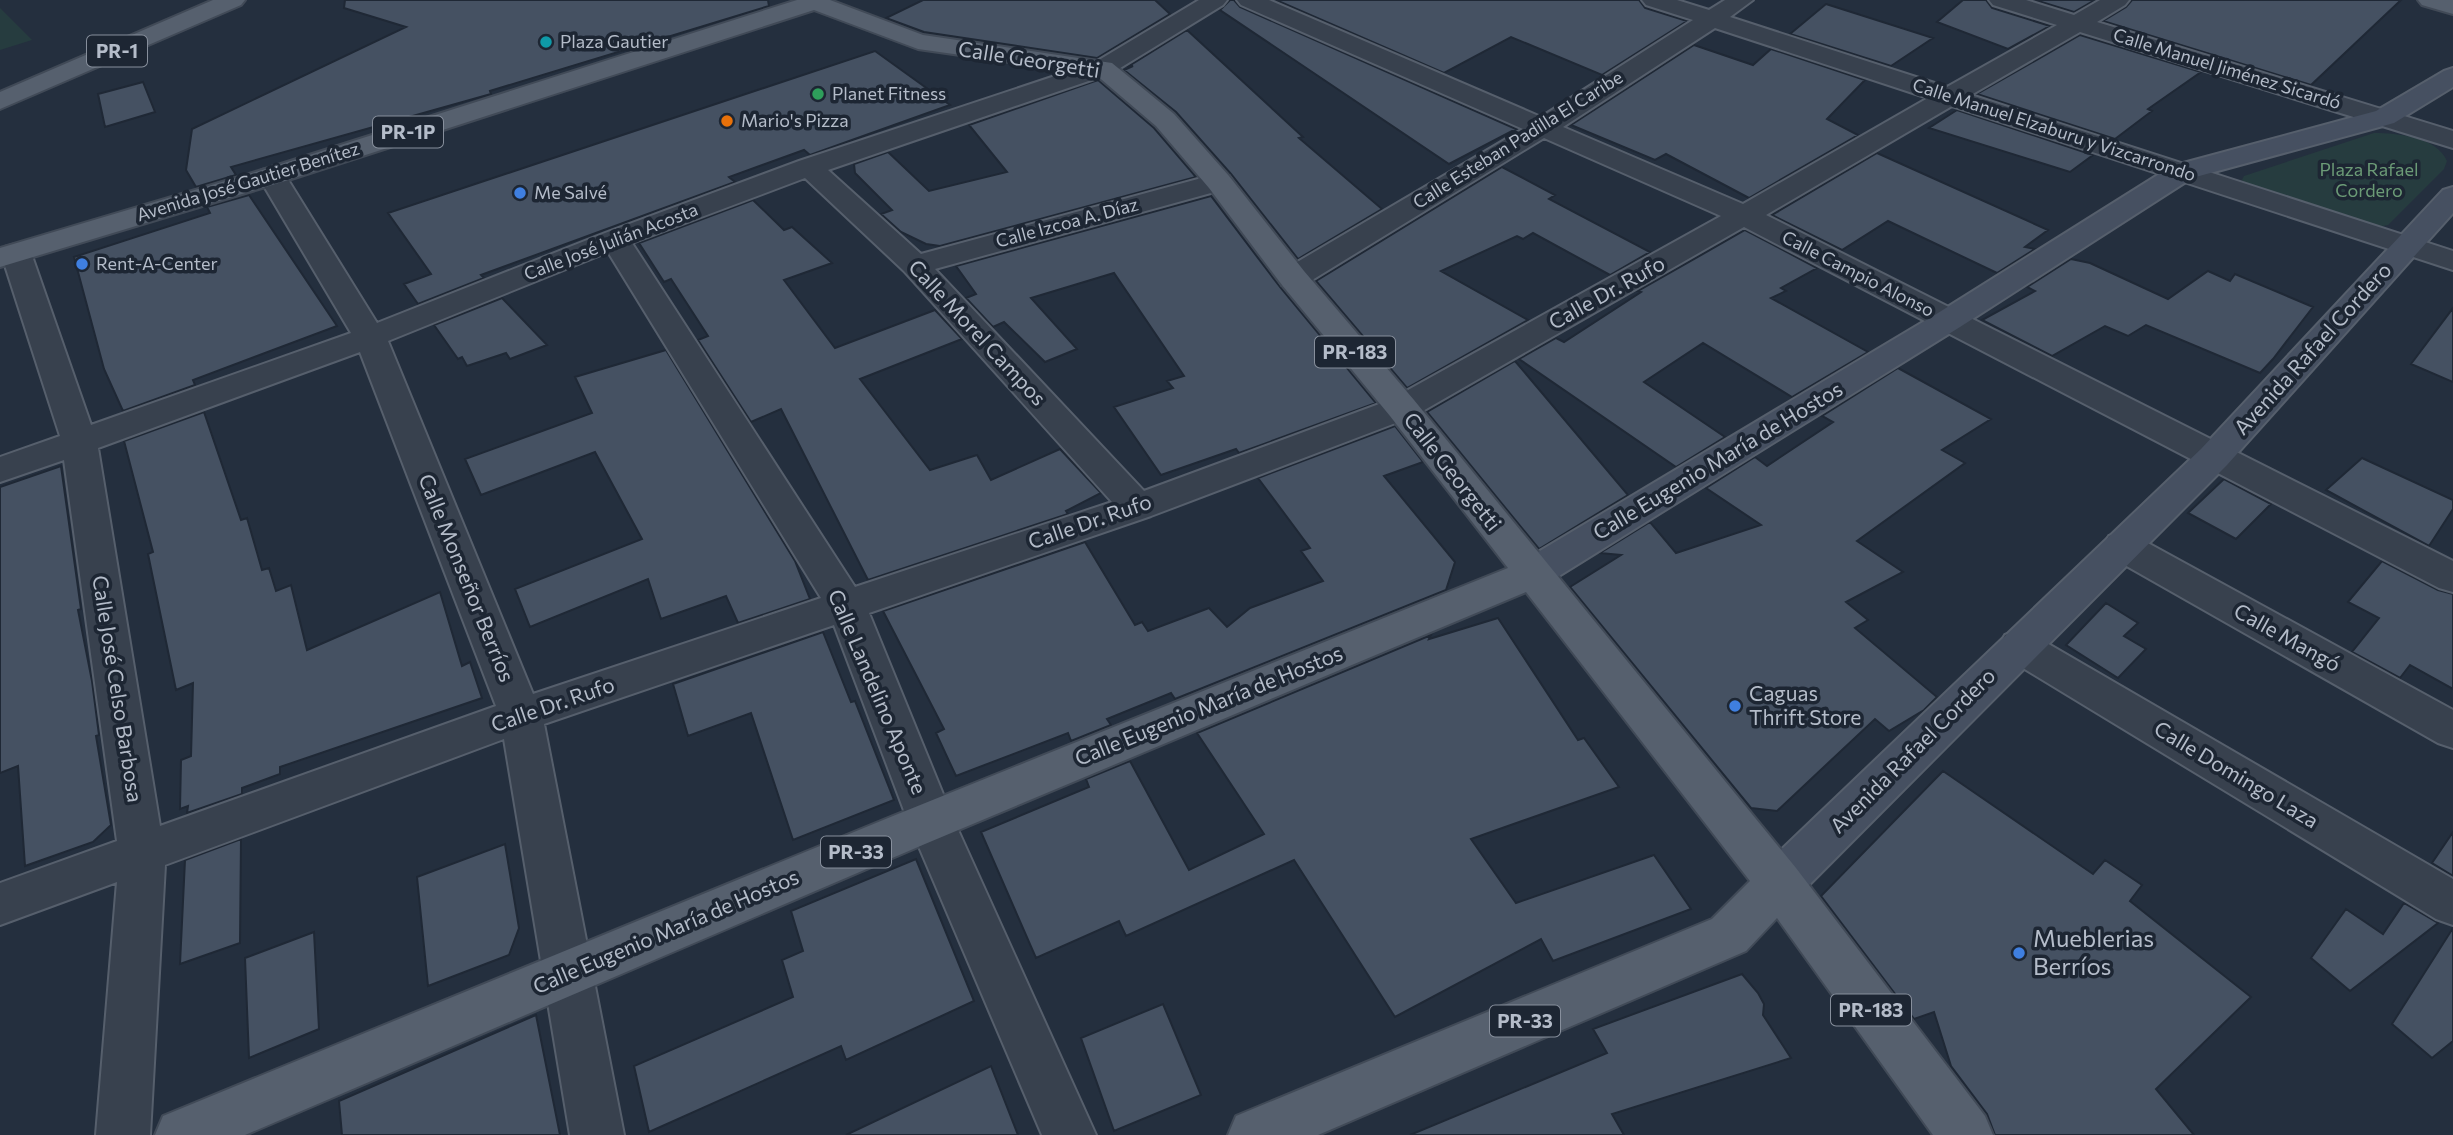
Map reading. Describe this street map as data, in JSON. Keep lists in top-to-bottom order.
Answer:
{
  "streets": {
    "main road": [
      "PR-1",
      "Calle Georgetti",
      "PR-1P",
      "Avenida José Gautier Benítez",
      "Avenida Rafael Cordero",
      "PR-183",
      "Calle Eugenio María de Hostos",
      "PR-33"
    ],
    "street": [
      "Calle Manuel Jiménez Sicardó",
      "Calle Manuel Elzaburu y Vizcarrondo",
      "Calle Esteban Padilla El Caribe",
      "Calle Izcoa A. Díaz",
      "Calle José Julián Acosta",
      "Calle Campio Alonso",
      "Calle Dr. Rufo",
      "Calle Morel Campos",
      "Calle Monseñor Berríos",
      "Calle Mangó",
      "Calle José Celso Barbosa",
      "Calle Landelino Aponte",
      "Calle Domingo Laza"
    ]
  },
  "crossings": [
    ["Calle Georgetti", "Calle Esteban Padilla El Caribe"],
    ["Calle Georgetti", "Avenida José Gautier Benítez"],
    ["Calle Georgetti", "Calle Izcoa A. Díaz"],
    ["Calle Georgetti", "Calle José Julián Acosta"],
    ["Calle Georgetti", "Calle Dr. Rufo"],
    ["Calle Georgetti", "Avenida Rafael Cordero"],
    ["Calle Georgetti", "Calle Eugenio María de Hostos"],
    ["Calle Manuel Jiménez Sicardó", "Calle Dr. Rufo"],
    ["Calle Manuel Elzaburu y Vizcarrondo", "Calle Esteban Padilla El Caribe"],
    ["Calle Manuel Elzaburu y Vizcarrondo", "Calle Dr. Rufo"],
    ["Calle Manuel Elzaburu y Vizcarrondo", "Avenida Rafael Cordero"],
    ["Calle Manuel Elzaburu y Vizcarrondo", "Calle Eugenio María de Hostos"],
    ["Calle Esteban Padilla El Caribe", "Calle Campio Alonso"],
    ["Avenida José Gautier Benítez", "Calle Monseñor Berríos"],
    ["Avenida José Gautier Benítez", "Calle José Celso Barbosa"],
    ["Calle Izcoa A. Díaz", "Calle Morel Campos"],
    ["Calle José Julián Acosta", "Calle Morel Campos"],
    ["Calle José Julián Acosta", "Calle Monseñor Berríos"],
    ["Calle José Julián Acosta", "Calle José Celso Barbosa"],
    ["Calle José Julián Acosta", "Calle Landelino Aponte"],
    ["Calle Campio Alonso", "Calle Dr. Rufo"],
    ["Calle Campio Alonso", "Avenida Rafael Cordero"],
    ["Calle Campio Alonso", "Calle Eugenio María de Hostos"],
    ["Calle Dr. Rufo", "Calle Morel Campos"],
    ["Calle Dr. Rufo", "Calle Monseñor Berríos"],
    ["Calle Dr. Rufo", "Calle José Celso Barbosa"],
    ["Calle Dr. Rufo", "Calle Landelino Aponte"],
    ["Avenida Rafael Cordero", "Calle Mangó"],
    ["Avenida Rafael Cordero", "Calle Domingo Laza"],
    ["Calle Eugenio María de Hostos", "Calle Monseñor Berríos"],
    ["Calle Eugenio María de Hostos", "Calle Landelino Aponte"]
  ],
  "parks": ["Plaza Rafael Cordero"],
  "places": [
    "Plaza Gautier",
    "Planet Fitness",
    "Mario's Pizza",
    "Me Salvé",
    "Rent-A-Center",
    "Caguas Thrift Store",
    "Mueblerias Berríos"
  ]
}
